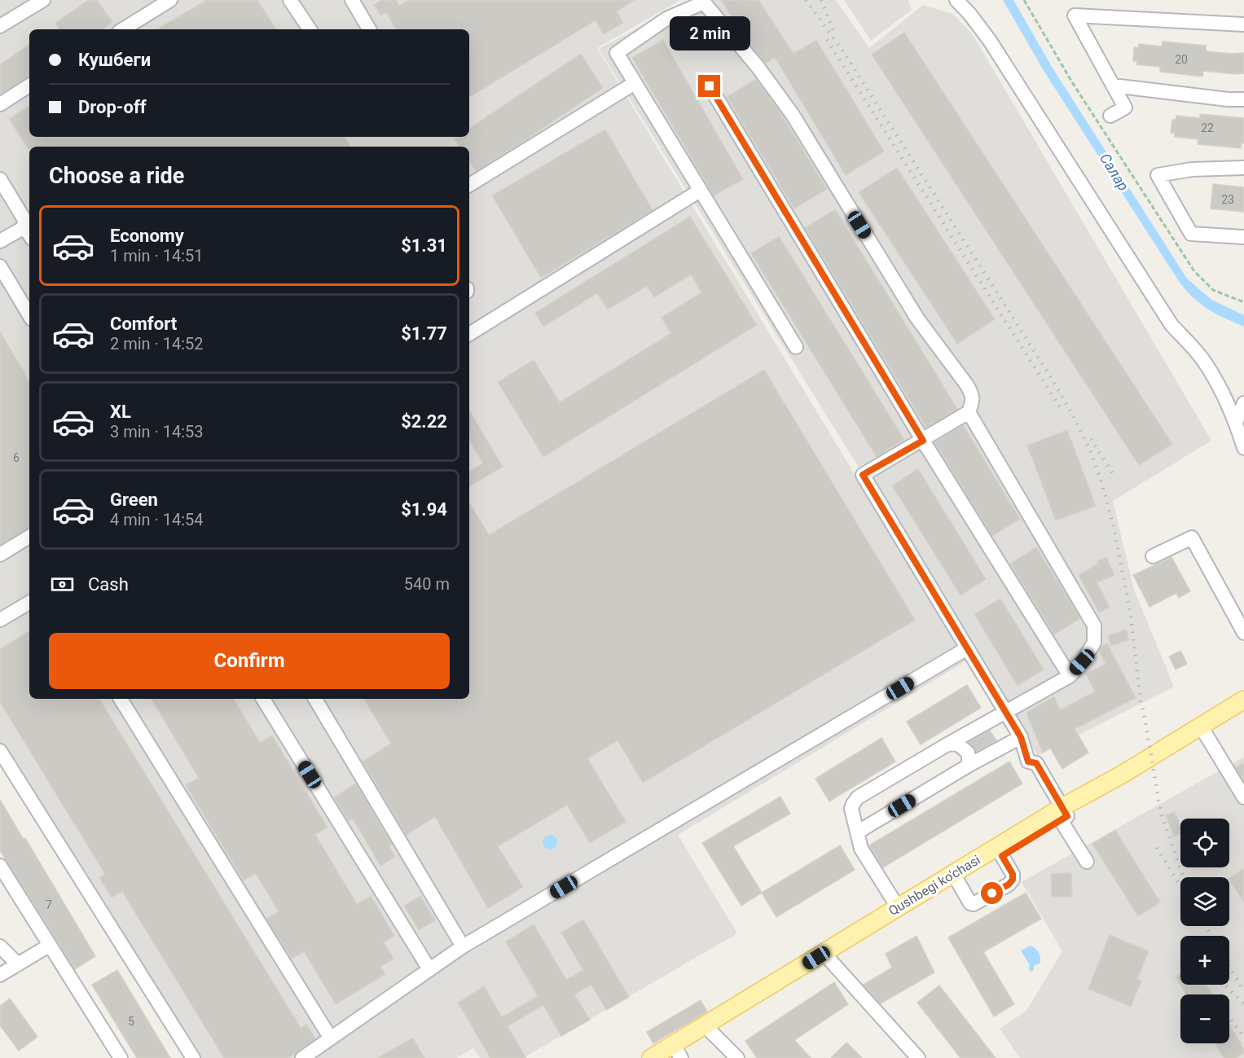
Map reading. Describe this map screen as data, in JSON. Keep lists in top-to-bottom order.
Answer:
{
  "streets": {
    "main road": ["Qushbegi ko'chasi"]
  },
  "water": ["Салар"],
  "house_numbers": [
    "20",
    "22",
    "23",
    "6",
    "7",
    "5"
  ],
  "page": {
    "bubble": "2 min",
    "banner": ["Кушбеги", "Drop-off"],
    "heading": "Choose a ride",
    "list": [
      {
        "name": "Economy",
        "note": "1 min · 14:51",
        "value": "$1.31"
      },
      {
        "name": "Comfort",
        "note": "2 min · 14:52",
        "value": "$1.77"
      },
      {
        "name": "XL",
        "note": "3 min · 14:53",
        "value": "$2.22"
      },
      {
        "name": "Green",
        "note": "4 min · 14:54",
        "value": "$1.94"
      }
    ],
    "pay": ["Cash", "540 m"],
    "buttons": "Confirm",
    "map_buttons": ["+", "−"]
  }
}
